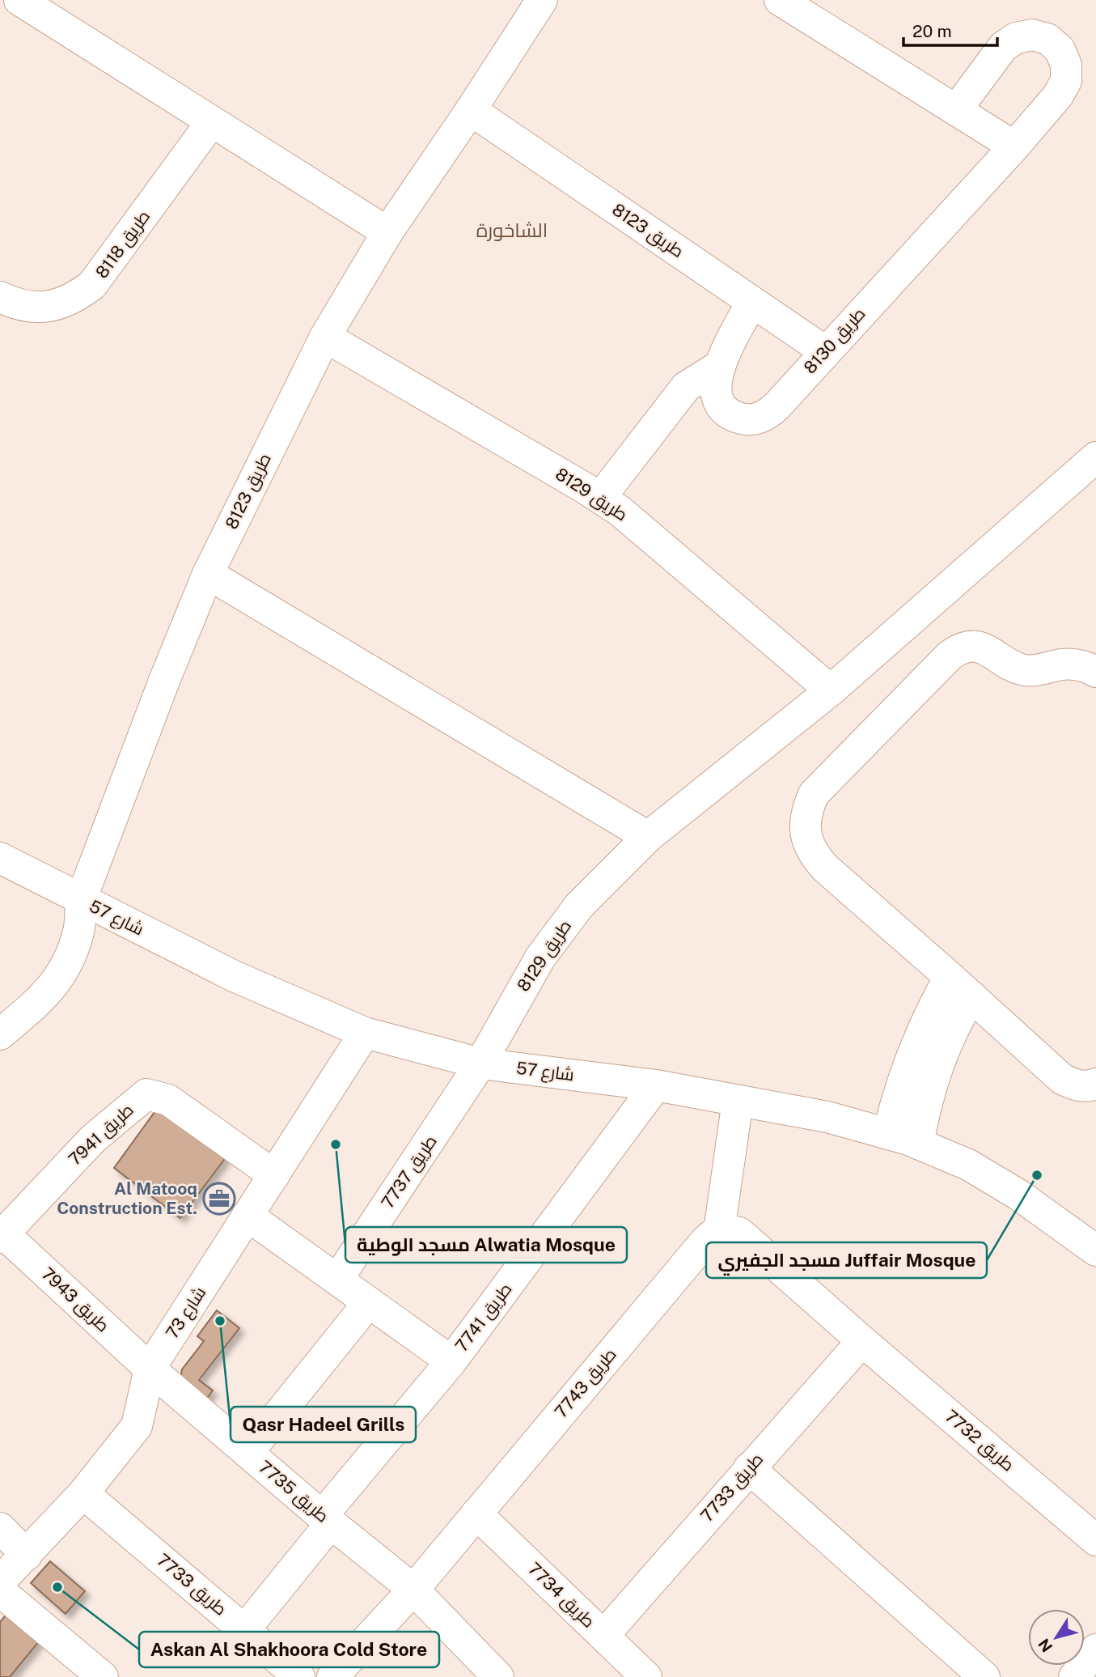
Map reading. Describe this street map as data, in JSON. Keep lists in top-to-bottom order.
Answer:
{
  "streets": {
    "street": [
      "طريق 8123",
      "طريق 8118",
      "طريق 8130",
      "طريق 8129",
      "شارع 57",
      "طريق 7941",
      "طريق 7737",
      "طريق 7943",
      "شارع 73",
      "طريق 7741",
      "طريق 7743",
      "طريق 7732",
      "طريق 7733",
      "طريق 7735",
      "طريق 7734"
    ]
  },
  "crossings": [
    ["طريق 8123", "طريق 8130"],
    ["طريق 8123", "طريق 8129"],
    ["طريق 8123", "شارع 57"],
    ["طريق 8129", "شارع 57"],
    ["طريق 8129", "طريق 7737"],
    ["شارع 57", "طريق 7737"],
    ["شارع 57", "شارع 73"],
    ["شارع 57", "طريق 7741"],
    ["طريق 7941", "طريق 7943"],
    ["طريق 7941", "شارع 73"],
    ["طريق 7943", "شارع 73"],
    ["طريق 7943", "طريق 7735"],
    ["شارع 73", "طريق 7733"],
    ["شارع 73", "طريق 7735"],
    ["طريق 7741", "طريق 7733"],
    ["طريق 7741", "طريق 7735"],
    ["طريق 7743", "طريق 7735"],
    ["طريق 7743", "طريق 7734"],
    ["طريق 7732", "طريق 7733"],
    ["طريق 7733", "طريق 7734"]
  ],
  "districts": ["الشاخورة"],
  "places": {
    "other": [
      "مسجد الوطية Alwatia Mosque",
      "مسجد الجفيري Juffair Mosque",
      "Qasr Hadeel Grills",
      "Askan Al Shakhoora Cold Store"
    ],
    "office": ["Al Matooq Construction Est."]
  },
  "scale_bar": "20 m",
  "north": "bottom left"
}
